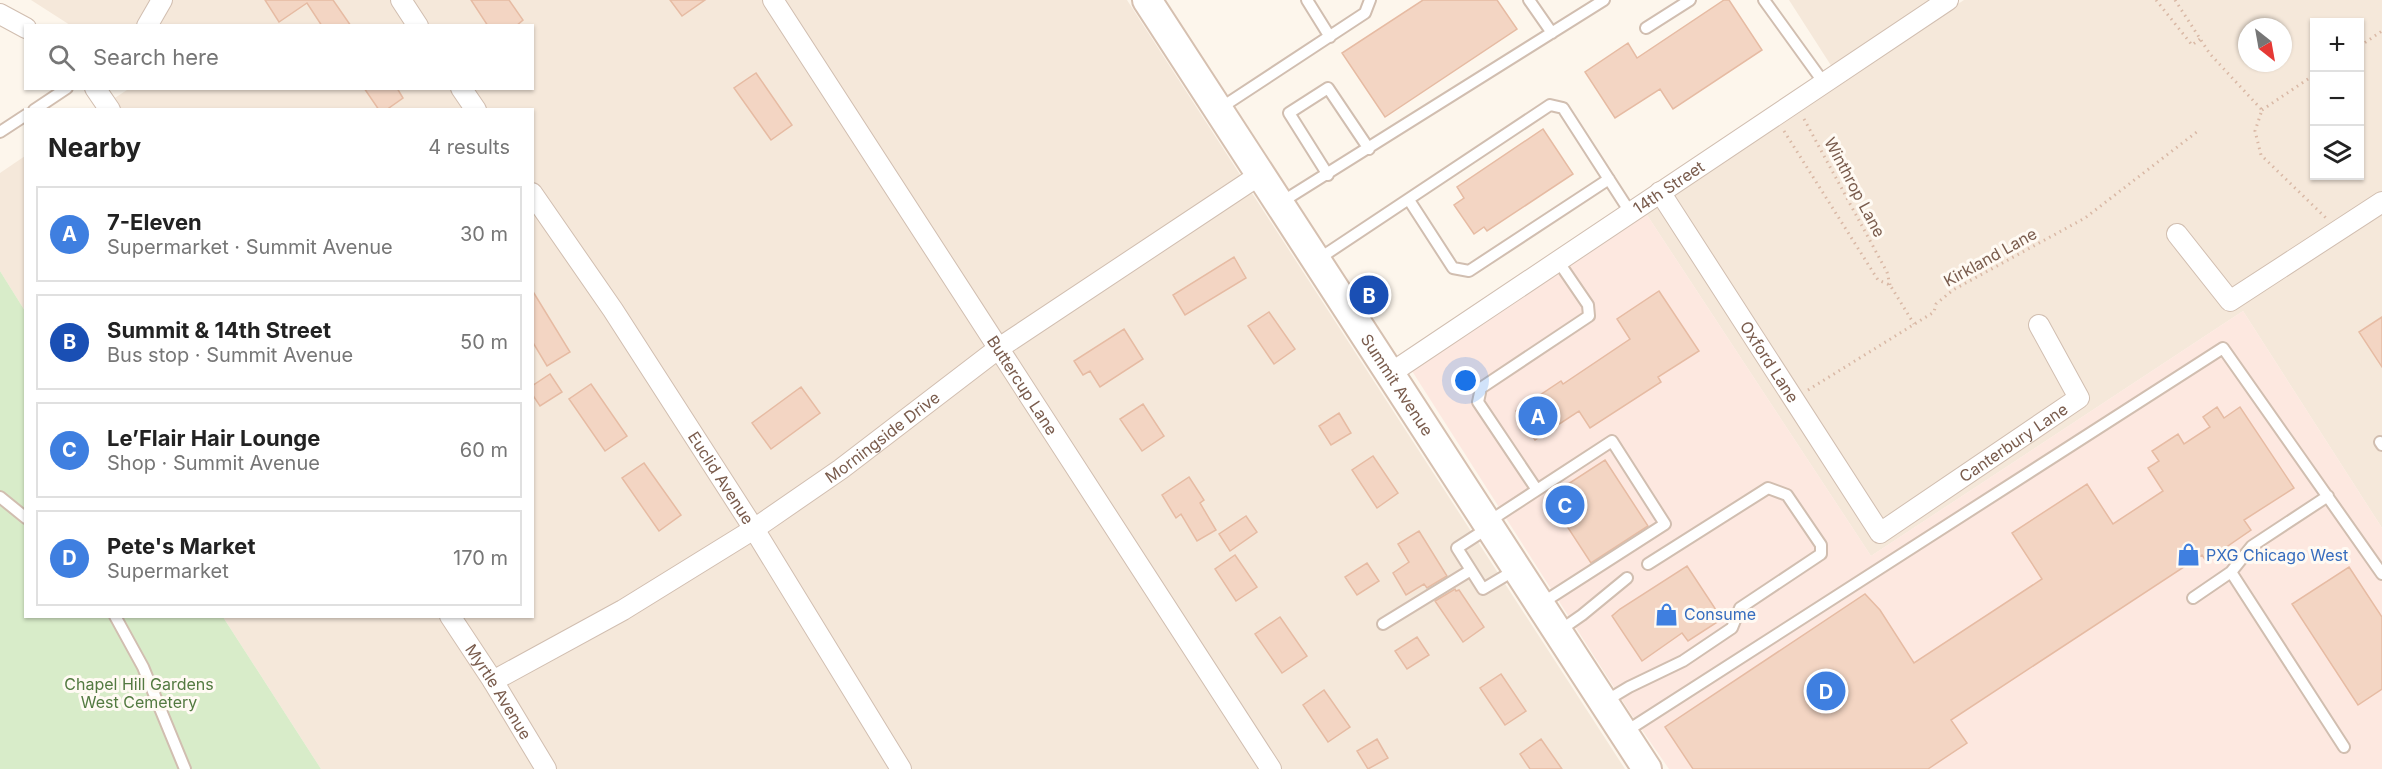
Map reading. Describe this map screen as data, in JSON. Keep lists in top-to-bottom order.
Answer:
{
  "streets": {
    "main road": ["Summit Avenue"],
    "street": [
      "14th Street",
      "Oxford Lane",
      "Buttercup Lane",
      "Morningside Drive",
      "Canterbury Lane",
      "Euclid Avenue",
      "Myrtle Avenue"
    ],
    "path": ["Winthrop Lane", "Kirkland Lane"]
  },
  "crossings": [
    ["14th Street", "Winthrop Lane"],
    ["14th Street", "Oxford Lane"],
    ["14th Street", "Summit Avenue"],
    ["Winthrop Lane", "Kirkland Lane"],
    ["Kirkland Lane", "Oxford Lane"],
    ["Oxford Lane", "Canterbury Lane"],
    ["Buttercup Lane", "Morningside Drive"],
    ["Summit Avenue", "Morningside Drive"],
    ["Morningside Drive", "Euclid Avenue"],
    ["Morningside Drive", "Myrtle Avenue"]
  ],
  "parks": ["Chapel Hill Gardens West Cemetery"],
  "places": {
    "shop": ["PXG Chicago West", "Consume"]
  },
  "north": "bottom right",
  "page": {
    "map_buttons": ["+", "−"],
    "search": "Search here",
    "heading": ["Nearby", "4 results"],
    "list": [
      {
        "mark": "A",
        "name": "7-Eleven",
        "note": "Supermarket · Summit Avenue",
        "value": "30 m"
      },
      {
        "mark": "B",
        "name": "Summit & 14th Street",
        "note": "Bus stop · Summit Avenue",
        "value": "50 m"
      },
      {
        "mark": "C",
        "name": "Le’Flair Hair Lounge",
        "note": "Shop · Summit Avenue",
        "value": "60 m"
      },
      {
        "mark": "D",
        "name": "Pete's Market",
        "note": "Supermarket",
        "value": "170 m"
      }
    ],
    "pins": [
      "B",
      "A",
      "C",
      "D"
    ]
  }
}
